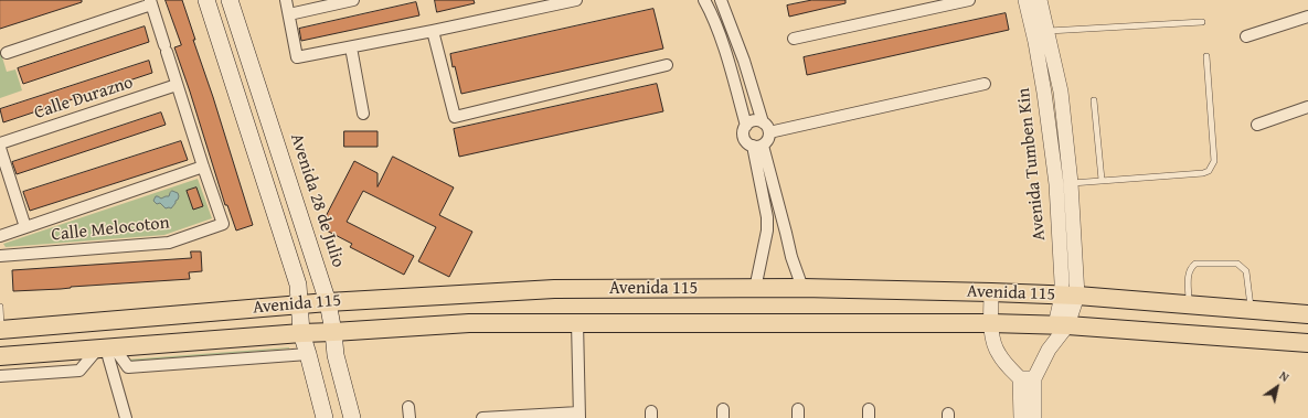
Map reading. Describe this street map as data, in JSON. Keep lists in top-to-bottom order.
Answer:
{
  "streets": {
    "main road": ["Avenida 28 de Julio", "Avenida 115"],
    "street": ["Calle Durazno", "Avenida Tumben Kin", "Calle Melocoton"]
  },
  "crossings": [
    ["Avenida Tumben Kin", "Avenida 115"],
    ["Avenida 28 de Julio", "Avenida 115"]
  ],
  "north": "top right"
}
